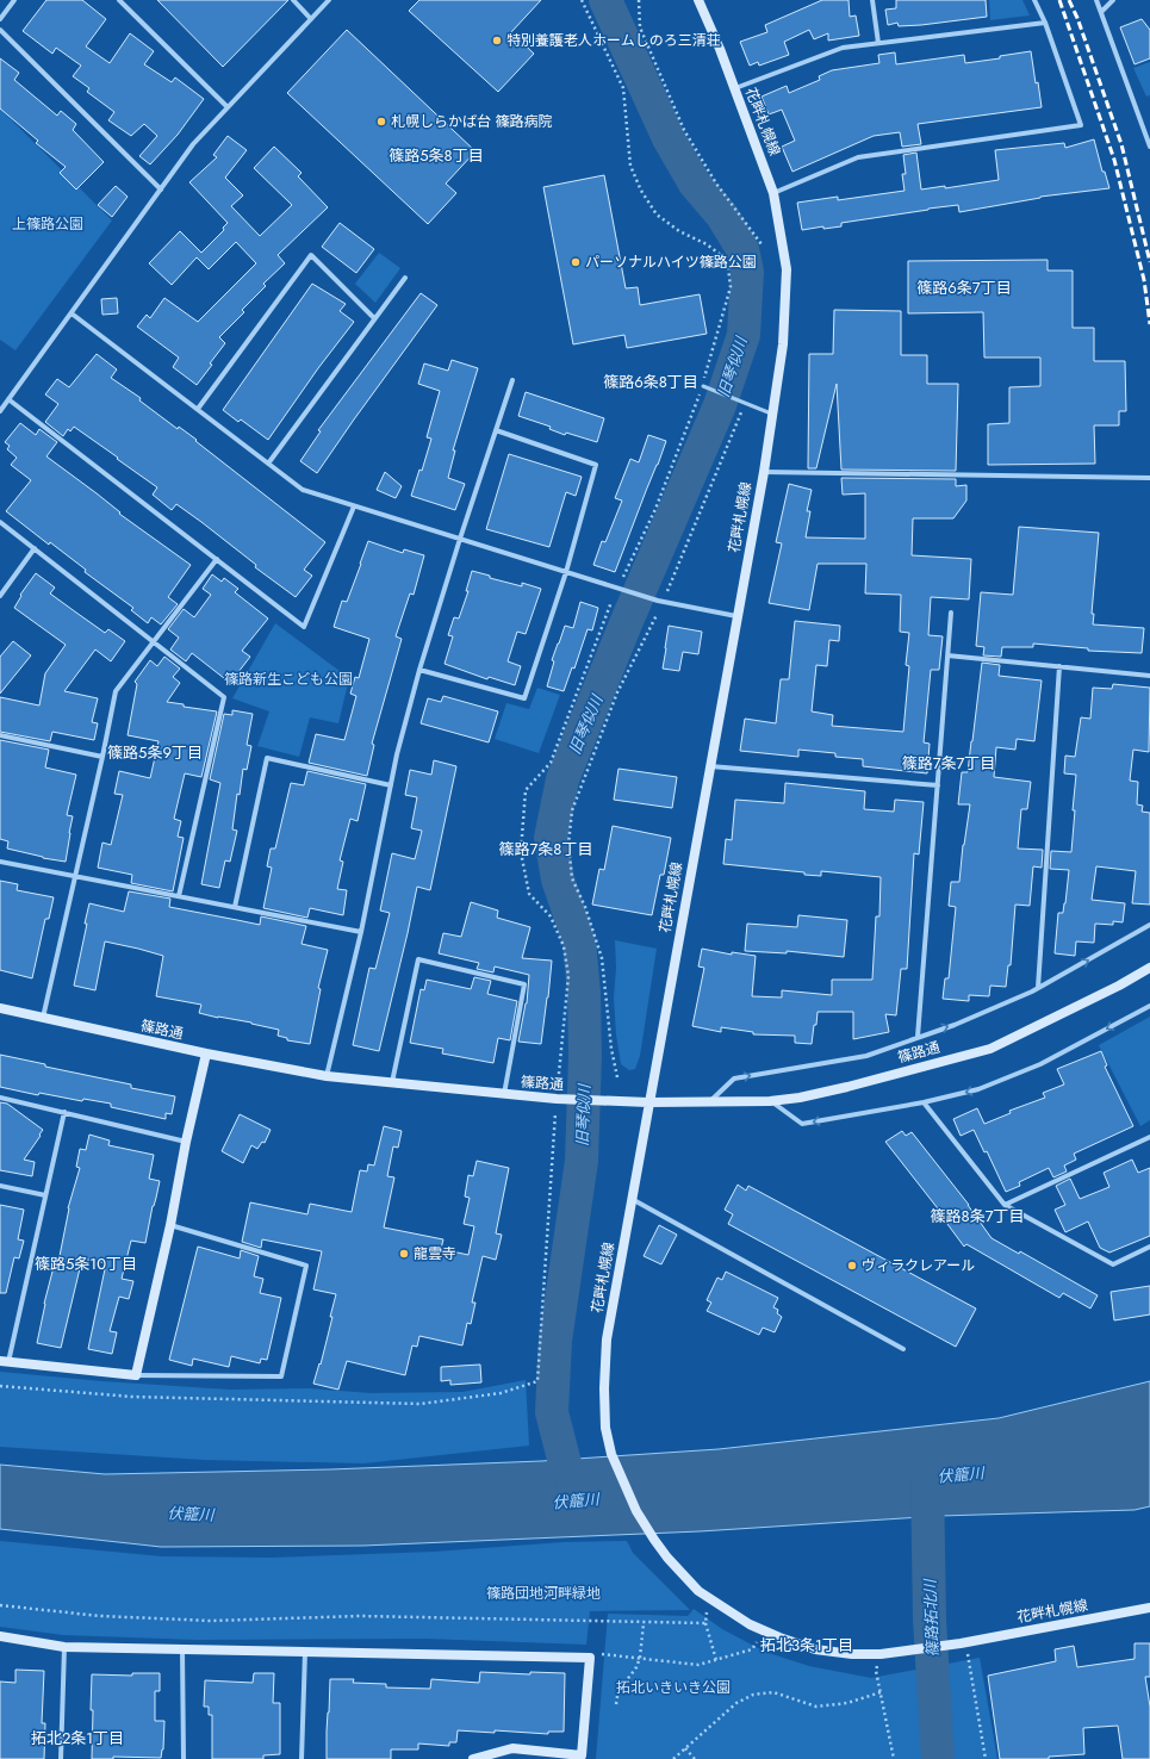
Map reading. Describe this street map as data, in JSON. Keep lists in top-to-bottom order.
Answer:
{
  "streets": {
    "main road": ["花畔札幌線", "篠路通"]
  },
  "crossings": [
    ["花畔札幌線", "篠路通"]
  ],
  "districts": [
    "篠路5条8丁目",
    "篠路6条7丁目",
    "篠路6条8丁目",
    "篠路5条9丁目",
    "篠路7条7丁目",
    "篠路7条8丁目",
    "篠路8条7丁目",
    "篠路5条10丁目",
    "拓北3条1丁目",
    "拓北2条1丁目"
  ],
  "water": ["旧琴似川", "伏籠川", "篠路拓北川"],
  "parks": [
    "上篠路公園",
    "篠路新生こども公園",
    "篠路団地河畔緑地",
    "拓北いきいき公園"
  ],
  "places": [
    "特別養護老人ホームしのろ三清荘",
    "札幌しらかば台 篠路病院",
    "パーソナルハイツ篠路公園",
    "龍雲寺",
    "ヴィラクレアール"
  ]
}
